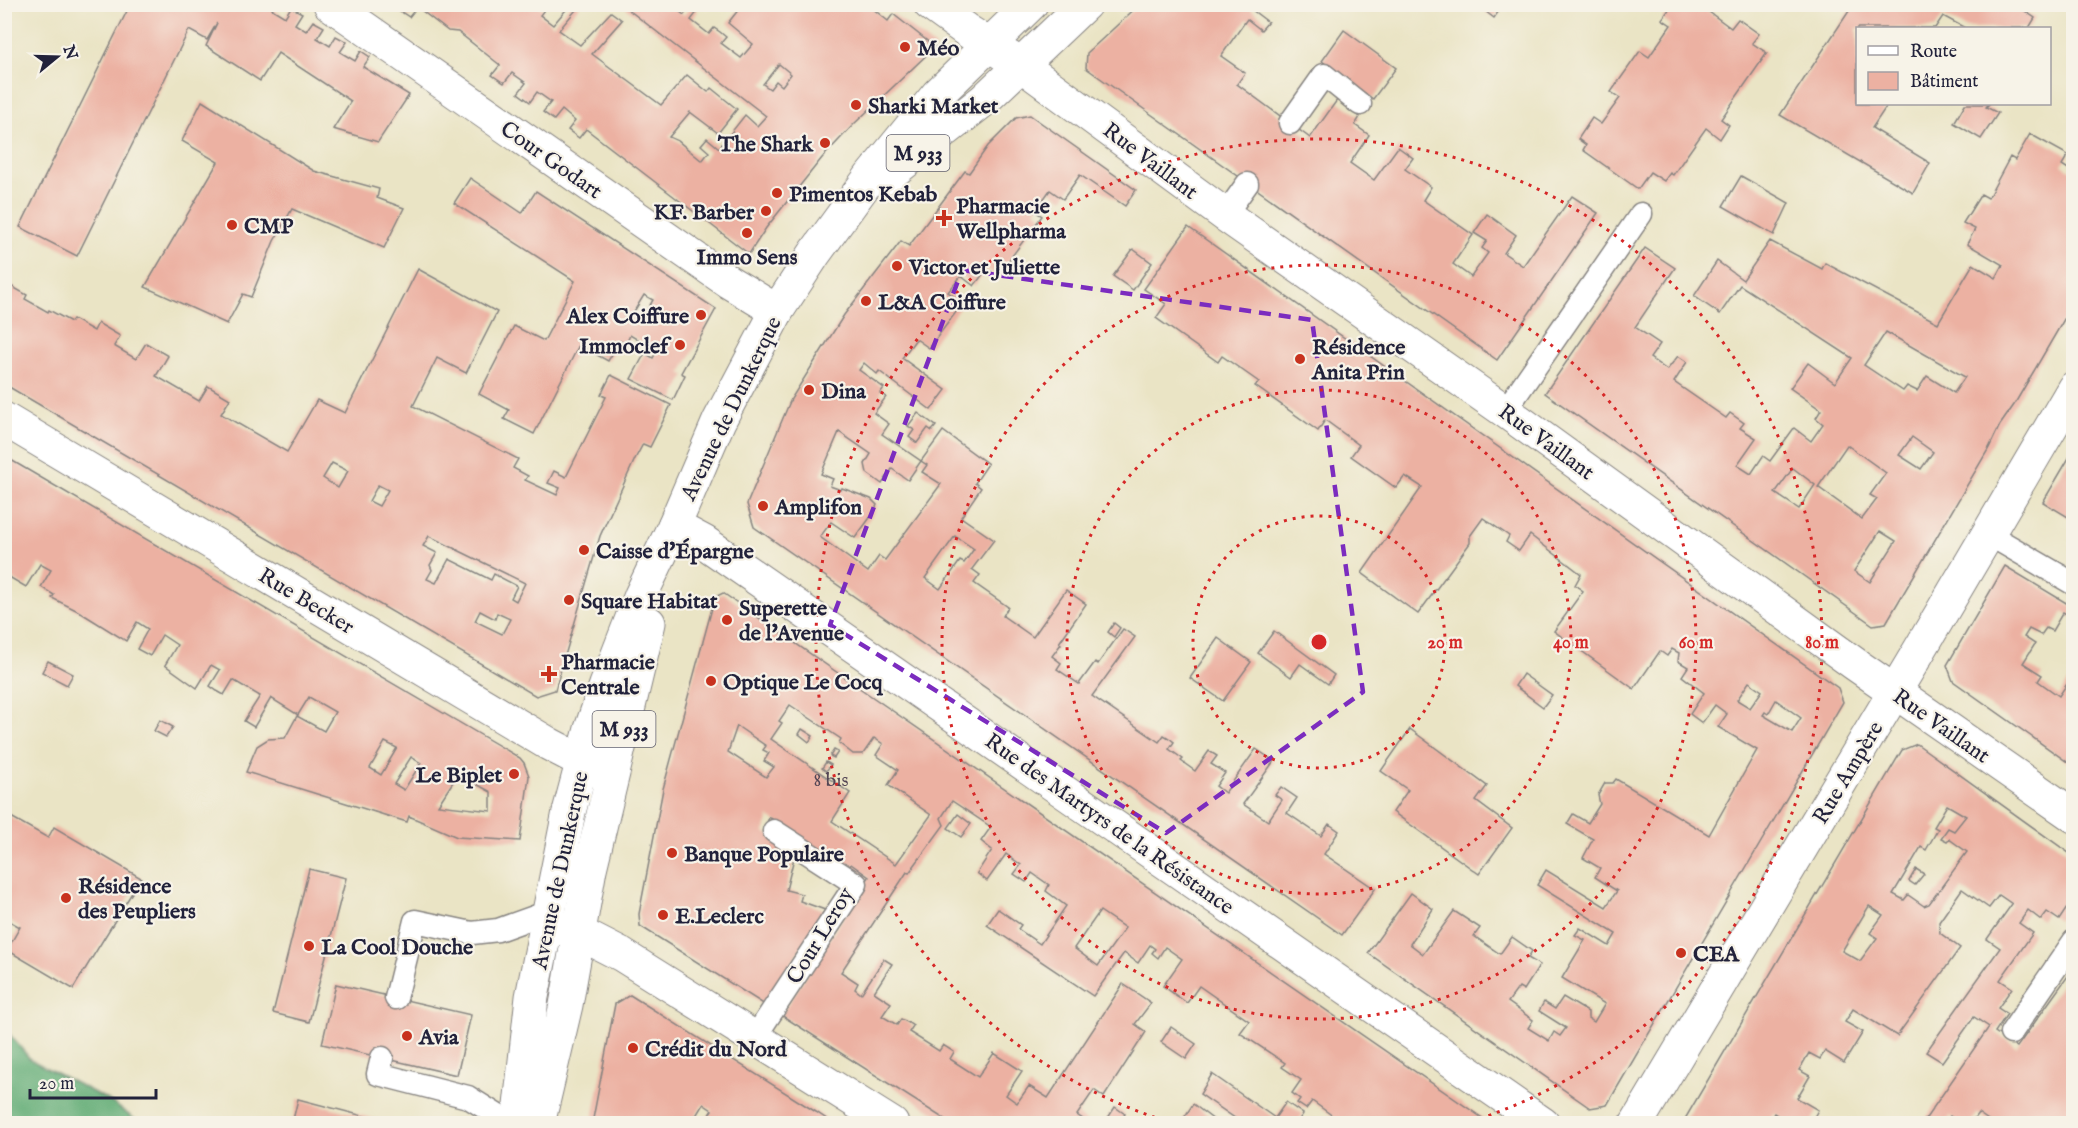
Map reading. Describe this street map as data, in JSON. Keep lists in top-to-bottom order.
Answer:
{
  "streets": {
    "street": [
      "M 933",
      "Cour Godart",
      "Rue Vaillant",
      "Avenue de Dunkerque",
      "Rue Becker",
      "Rue Ampère",
      "Rue des Martyrs de la Résistance"
    ],
    "lane": ["Cour Leroy"]
  },
  "crossings": [
    ["Cour Godart", "Avenue de Dunkerque"],
    ["Rue Vaillant", "Avenue de Dunkerque"],
    ["Rue Vaillant", "Rue Ampère"],
    ["Avenue de Dunkerque", "Rue Becker"],
    ["Avenue de Dunkerque", "Rue des Martyrs de la Résistance"]
  ],
  "places": {
    "other": [
      "Méo",
      "Sharki Market",
      "The Shark",
      "Pimentos Kebab",
      "KF. Barber",
      "CMP",
      "Immo Sens",
      "Victor et Juliette",
      "L&A Coiffure",
      "Alex Coiffure",
      "Immoclef",
      "Résidence Anita Prin",
      "Dina",
      "Amplifon",
      "Caisse d'Épargne",
      "Square Habitat",
      "Superette de l'Avenue",
      "Optique Le Cocq",
      "Le Biplet",
      "Banque Populaire",
      "Résidence des Peupliers",
      "E.Leclerc",
      "La Cool Douche",
      "CEA",
      "Avia",
      "Crédit du Nord"
    ],
    "health": ["Pharmacie Wellpharma", "Pharmacie Centrale"]
  },
  "house_numbers": ["8 bis"],
  "legend": ["Route", "Bâtiment"],
  "scale_bar": "20 m",
  "north": "right",
  "rings": [
    "20 m",
    "40 m",
    "60 m",
    "80 m"
  ]
}
